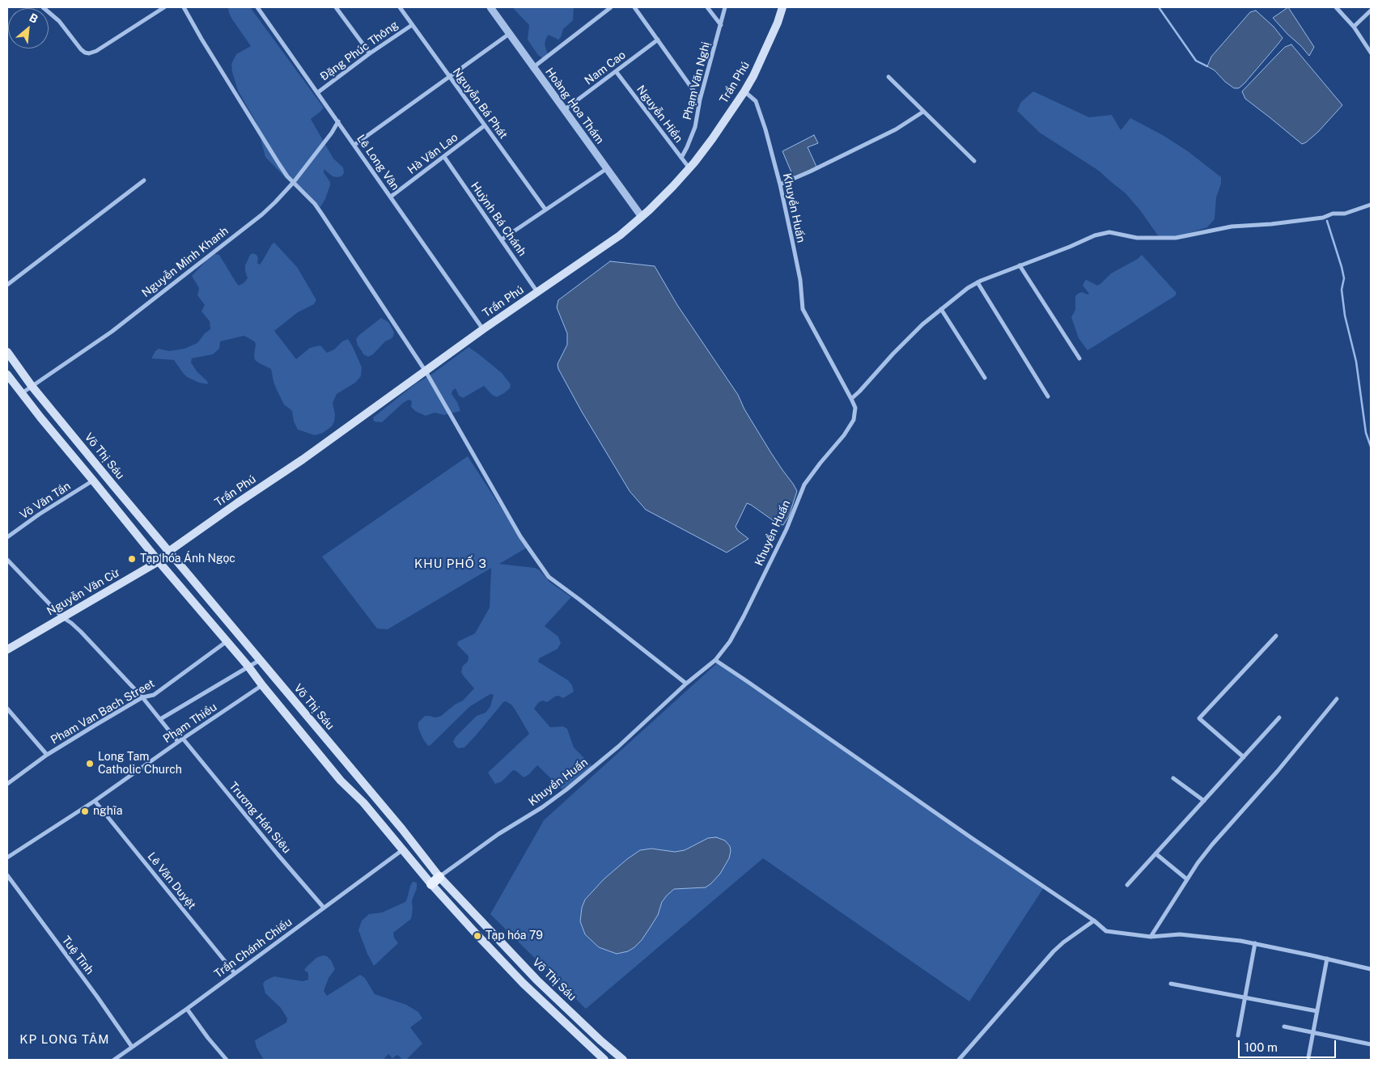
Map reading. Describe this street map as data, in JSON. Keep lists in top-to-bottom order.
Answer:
{
  "streets": {
    "main road": ["Trần Phú", "Võ Thị Sáu", "Nguyễn Văn Cừ"],
    "street": [
      "Đặng Phúc Thông",
      "Nam Cao",
      "Phạm Văn Nghị",
      "Nguyễn Bá Phát",
      "Hoàng Hoa Thám",
      "Nguyễn Hiền",
      "Hà Văn Lao",
      "Lê Long Vân",
      "Khuyển Huấn",
      "Huỳnh Bá Chánh",
      "Nguyễn Minh Khanh",
      "Võ Văn Tần",
      "Pham Van Bach Street",
      "Phạm Thiều",
      "Trương Hán Siêu",
      "Lê Văn Duyệt",
      "Trần Chánh Chiếu",
      "Tuệ Tĩnh"
    ]
  },
  "crossings": [
    ["Đặng Phúc Thông", "Nguyễn Bá Phát"],
    ["Đặng Phúc Thông", "Lê Long Vân"],
    ["Nam Cao", "Hoàng Hoa Thám"],
    ["Nam Cao", "Nguyễn Hiền"],
    ["Phạm Văn Nghị", "Nguyễn Hiền"],
    ["Trần Phú", "Hoàng Hoa Thám"],
    ["Trần Phú", "Nguyễn Hiền"],
    ["Trần Phú", "Lê Long Vân"],
    ["Trần Phú", "Khuyển Huấn"],
    ["Trần Phú", "Huỳnh Bá Chánh"],
    ["Trần Phú", "Võ Thị Sáu"],
    ["Trần Phú", "Nguyễn Văn Cừ"],
    ["Nguyễn Bá Phát", "Hà Văn Lao"],
    ["Hà Văn Lao", "Lê Long Vân"],
    ["Hà Văn Lao", "Huỳnh Bá Chánh"],
    ["Lê Long Vân", "Nguyễn Minh Khanh"],
    ["Khuyển Huấn", "Võ Thị Sáu"],
    ["Nguyễn Minh Khanh", "Võ Thị Sáu"],
    ["Võ Thị Sáu", "Nguyễn Văn Cừ"],
    ["Phạm Thiều", "Trương Hán Siêu"],
    ["Phạm Thiều", "Lê Văn Duyệt"],
    ["Trương Hán Siêu", "Trần Chánh Chiếu"],
    ["Lê Văn Duyệt", "Trần Chánh Chiếu"],
    ["Trần Chánh Chiếu", "Tuệ Tĩnh"]
  ],
  "districts": ["KHU PHỐ 3", "KP LONG TÂM"],
  "places": [
    "Tạp hóa Ánh Ngọc",
    "Long Tam Catholic Church",
    "nghĩa",
    "Tạp hóa 79"
  ],
  "scale_bar": "100 m",
  "north": "top right"
}
